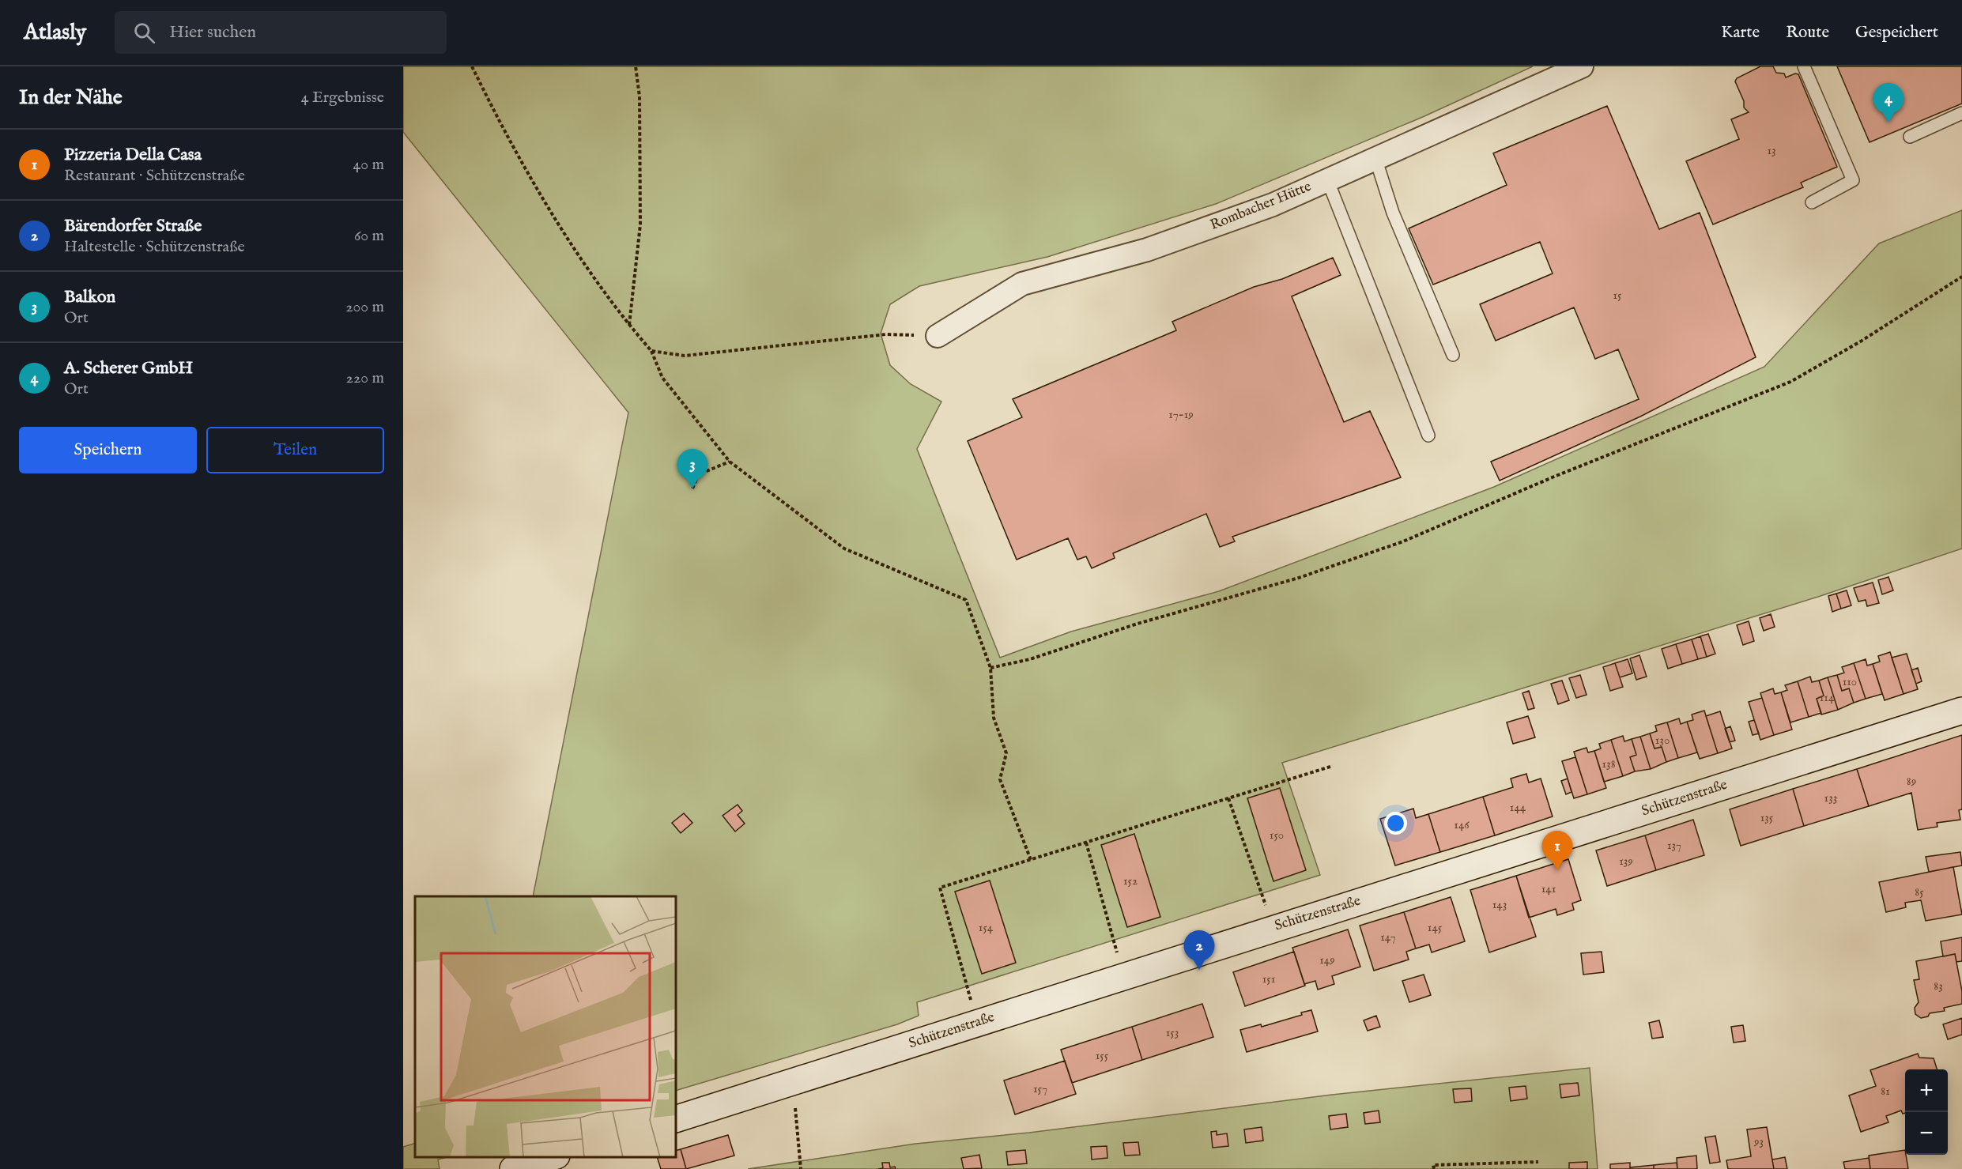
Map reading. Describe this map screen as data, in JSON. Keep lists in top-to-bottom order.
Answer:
{
  "streets": {
    "street": ["Rombacher Hütte", "Schützenstraße"]
  },
  "house_numbers": [
    "13",
    "15",
    "17-19",
    "110",
    "114",
    "130",
    "138",
    "89",
    "133",
    "144",
    "135",
    "146",
    "150",
    "137",
    "139",
    "152",
    "141",
    "85",
    "143",
    "154",
    "145",
    "147",
    "149",
    "151",
    "83",
    "153",
    "155",
    "157",
    "81",
    "93"
  ],
  "page": {
    "header": "Atlasly",
    "search": "Hier suchen",
    "nav": ["Karte", "Route", "Gespeichert"],
    "heading": ["In der Nähe", "4 Ergebnisse"],
    "pins": [
      "4",
      "3",
      "1",
      "2"
    ],
    "list": [
      {
        "mark": "1",
        "name": "Pizzeria Della Casa",
        "note": "Restaurant · Schützenstraße",
        "value": "40 m"
      },
      {
        "mark": "2",
        "name": "Bärendorfer Straße",
        "note": "Haltestelle · Schützenstraße",
        "value": "60 m"
      },
      {
        "mark": "3",
        "name": "Balkon",
        "note": "Ort",
        "value": "200 m"
      },
      {
        "mark": "4",
        "name": "A. Scherer GmbH",
        "note": "Ort",
        "value": "220 m"
      }
    ],
    "buttons": ["Speichern", "Teilen"],
    "map_buttons": ["+", "−"]
  }
}
